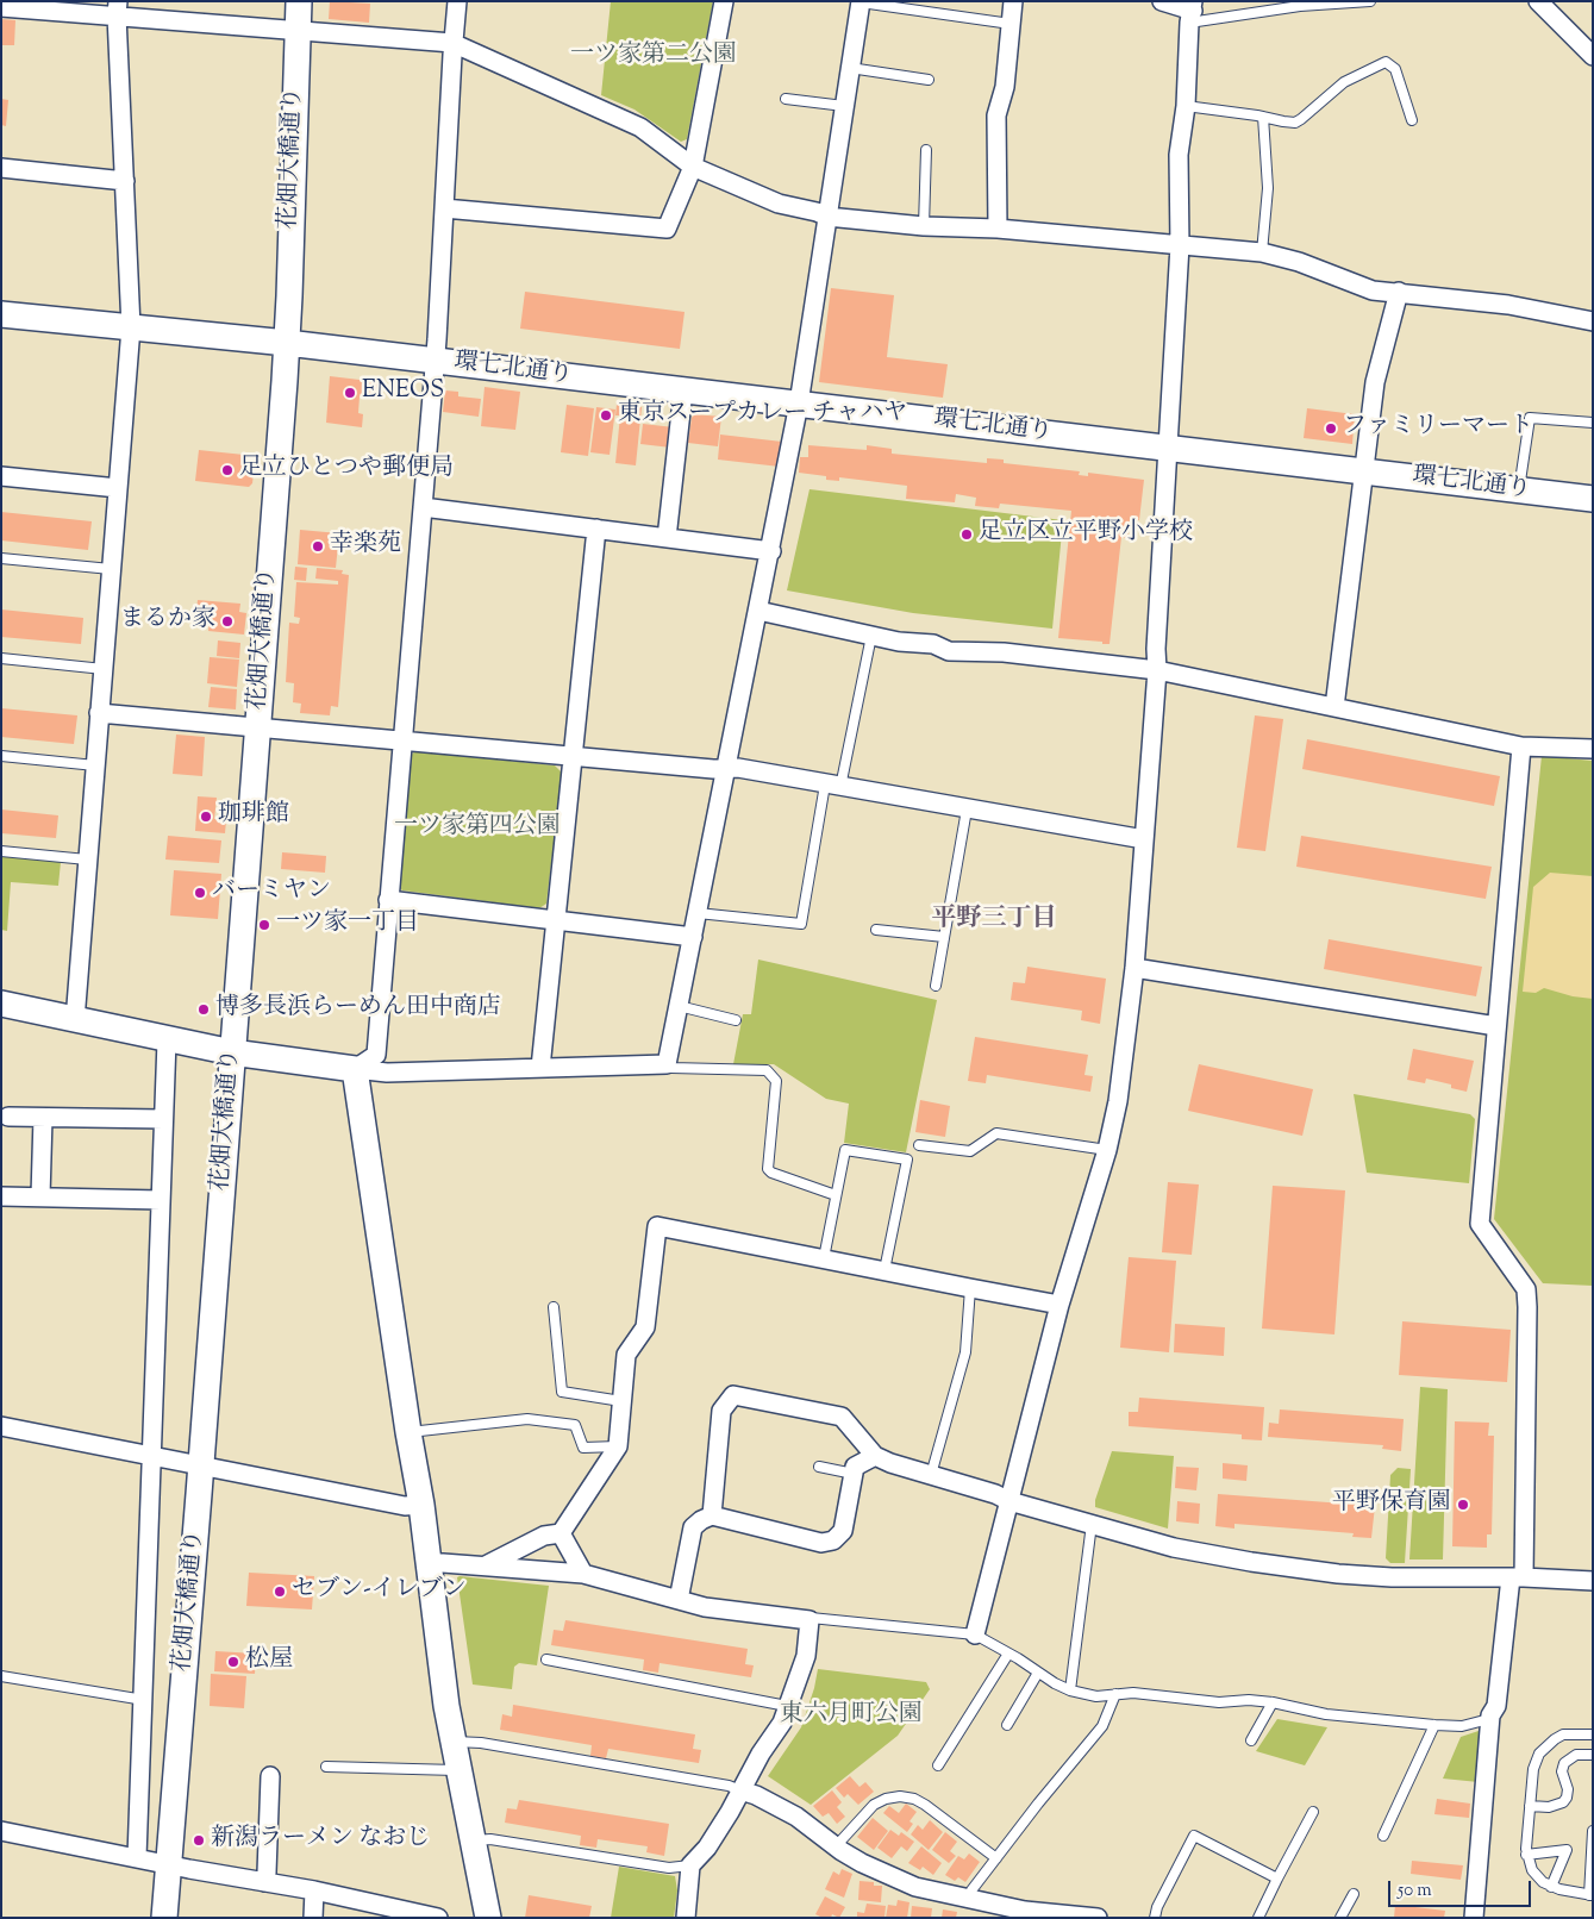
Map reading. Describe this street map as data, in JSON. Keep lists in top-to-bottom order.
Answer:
{
  "streets": {
    "street": ["花畑大橋通り", "環七北通り"]
  },
  "crossings": [
    ["花畑大橋通り", "環七北通り"]
  ],
  "districts": ["平野三丁目"],
  "parks": ["一ツ家第二公園", "一ツ家第四公園", "東六月町公園"],
  "places": [
    "ENEOS",
    "東京スープカレー チャハヤ",
    "ファミリーマート",
    "足立ひとつや郵便局",
    "足立区立平野小学校",
    "幸楽苑",
    "まるか家",
    "珈琲館",
    "バーミヤン",
    "一ツ家一丁目",
    "博多長浜らーめん田中商店",
    "平野保育園",
    "セブン-イレブン",
    "松屋",
    "新潟ラーメン なおじ"
  ],
  "scale_bar": "50 m"
}
